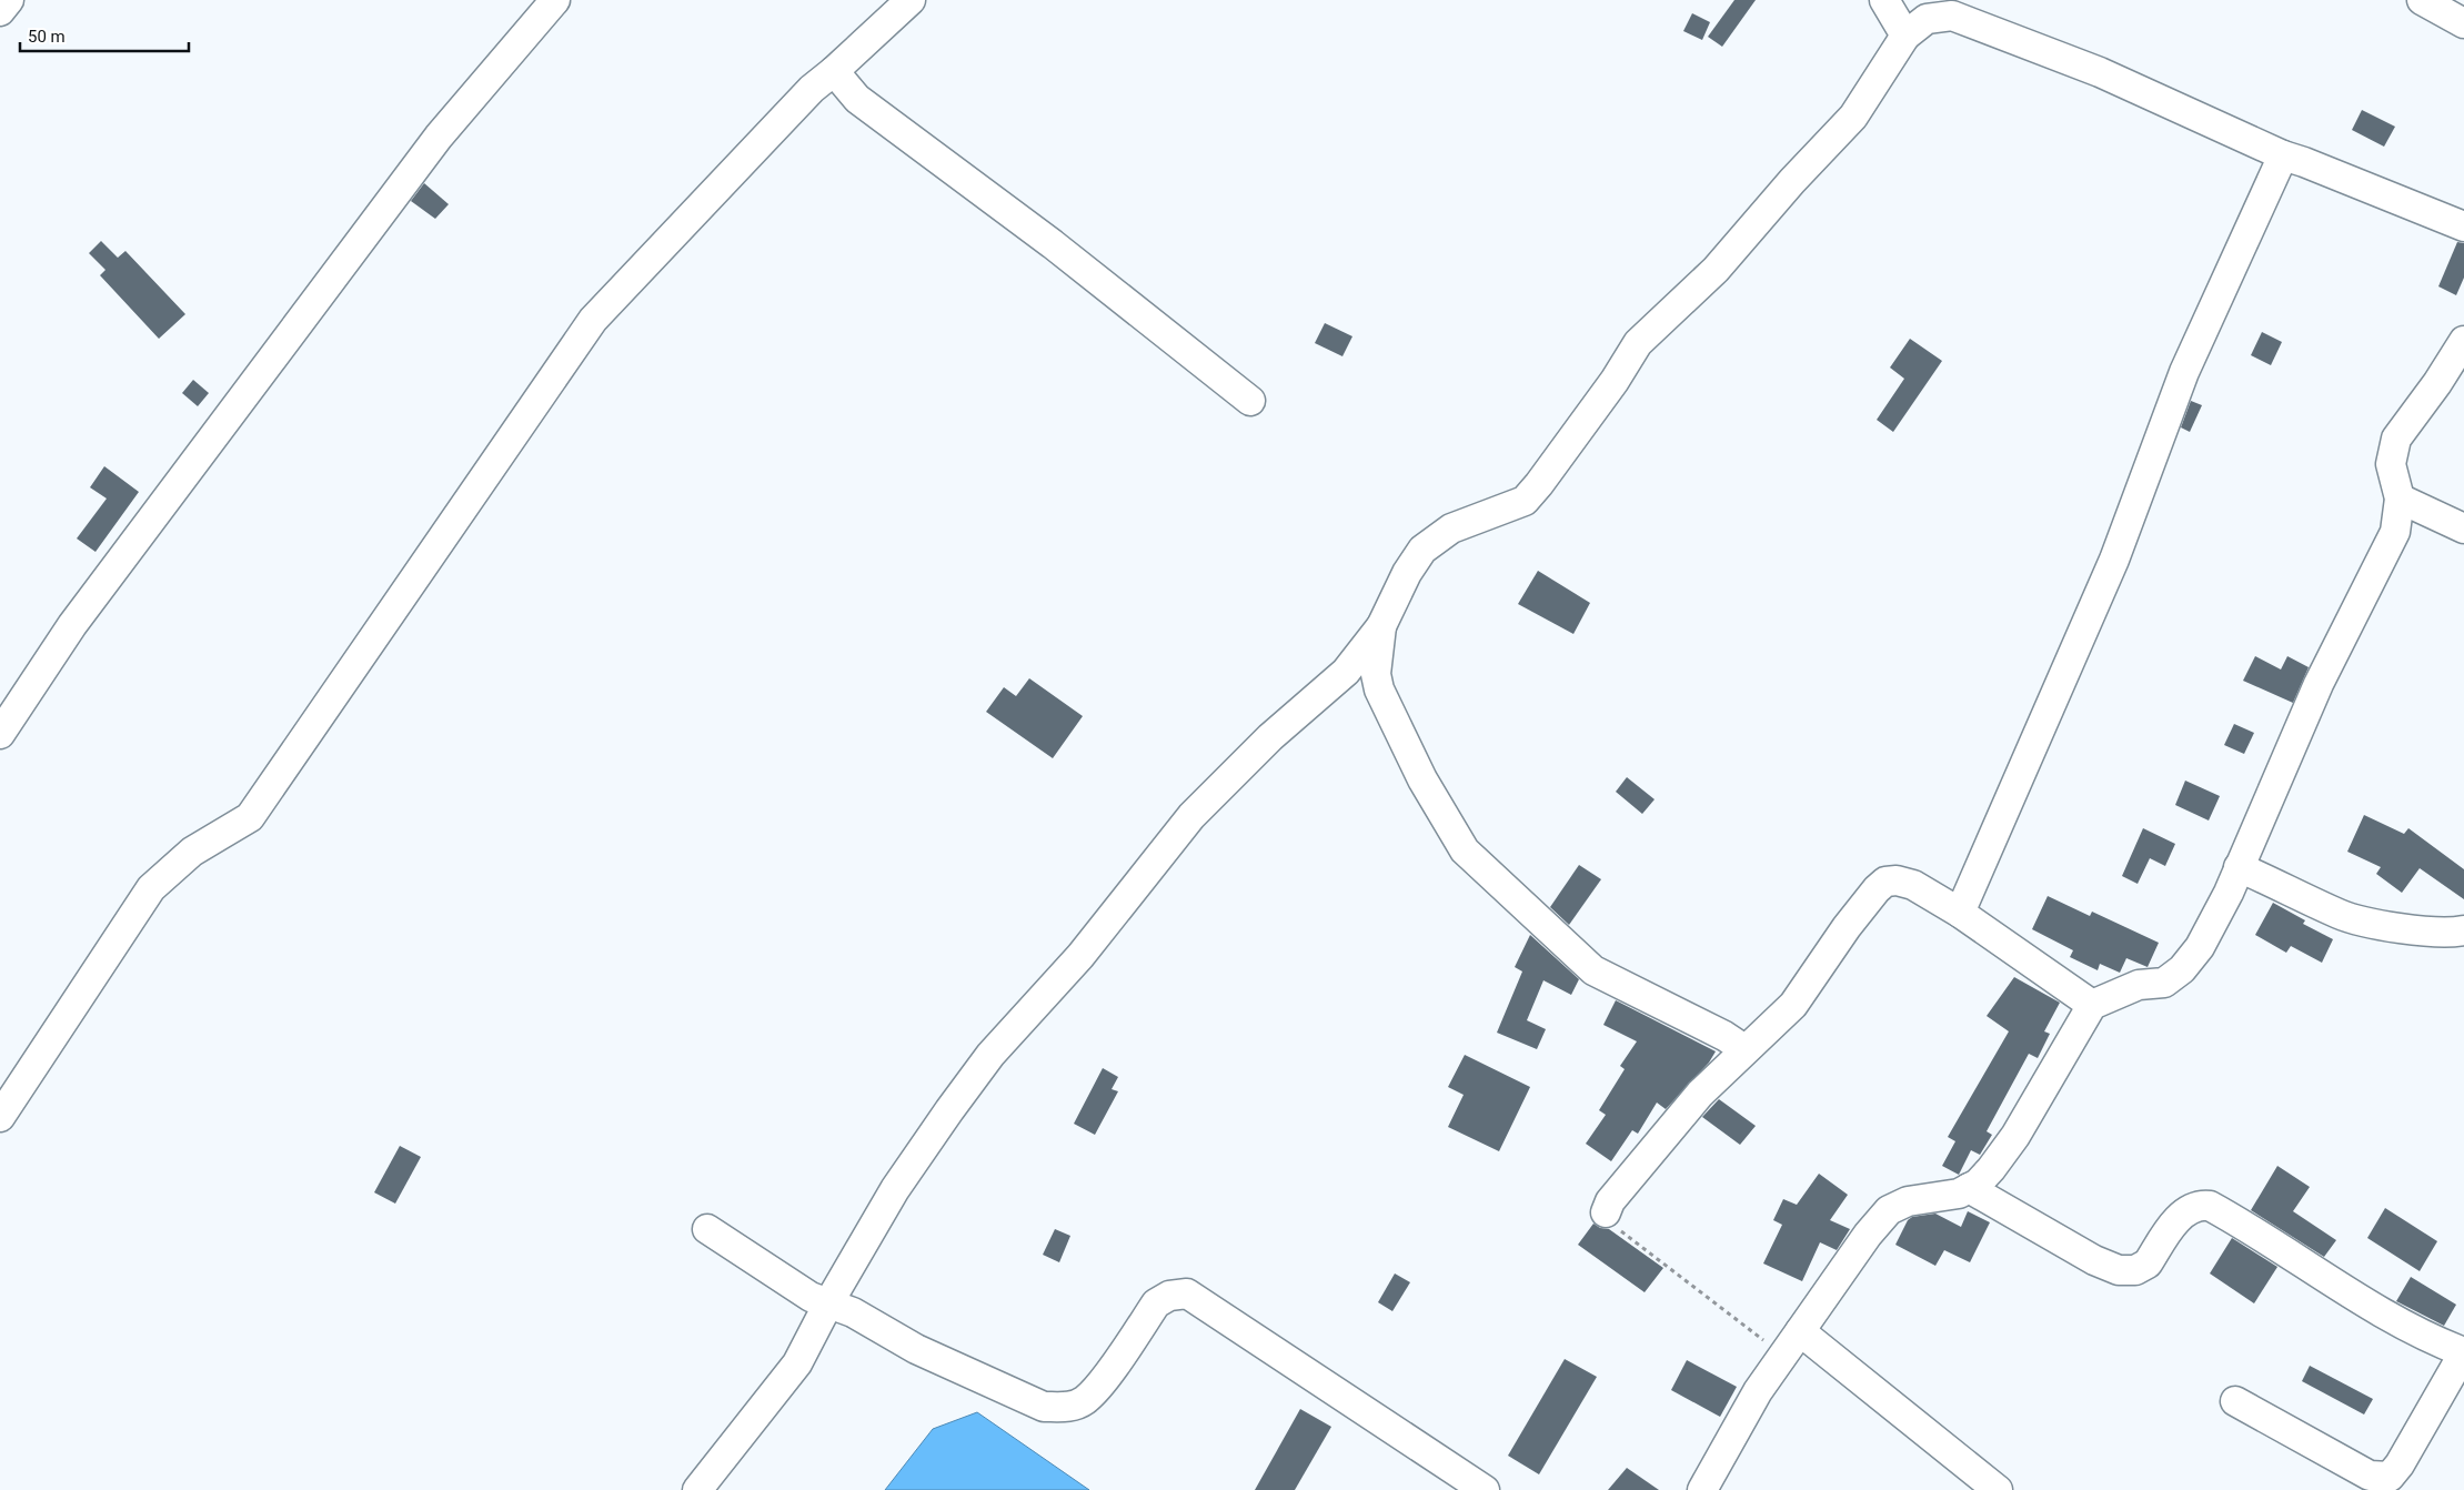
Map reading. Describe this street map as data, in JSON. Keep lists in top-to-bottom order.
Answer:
{
  "scale_bar": "50 m"
}
